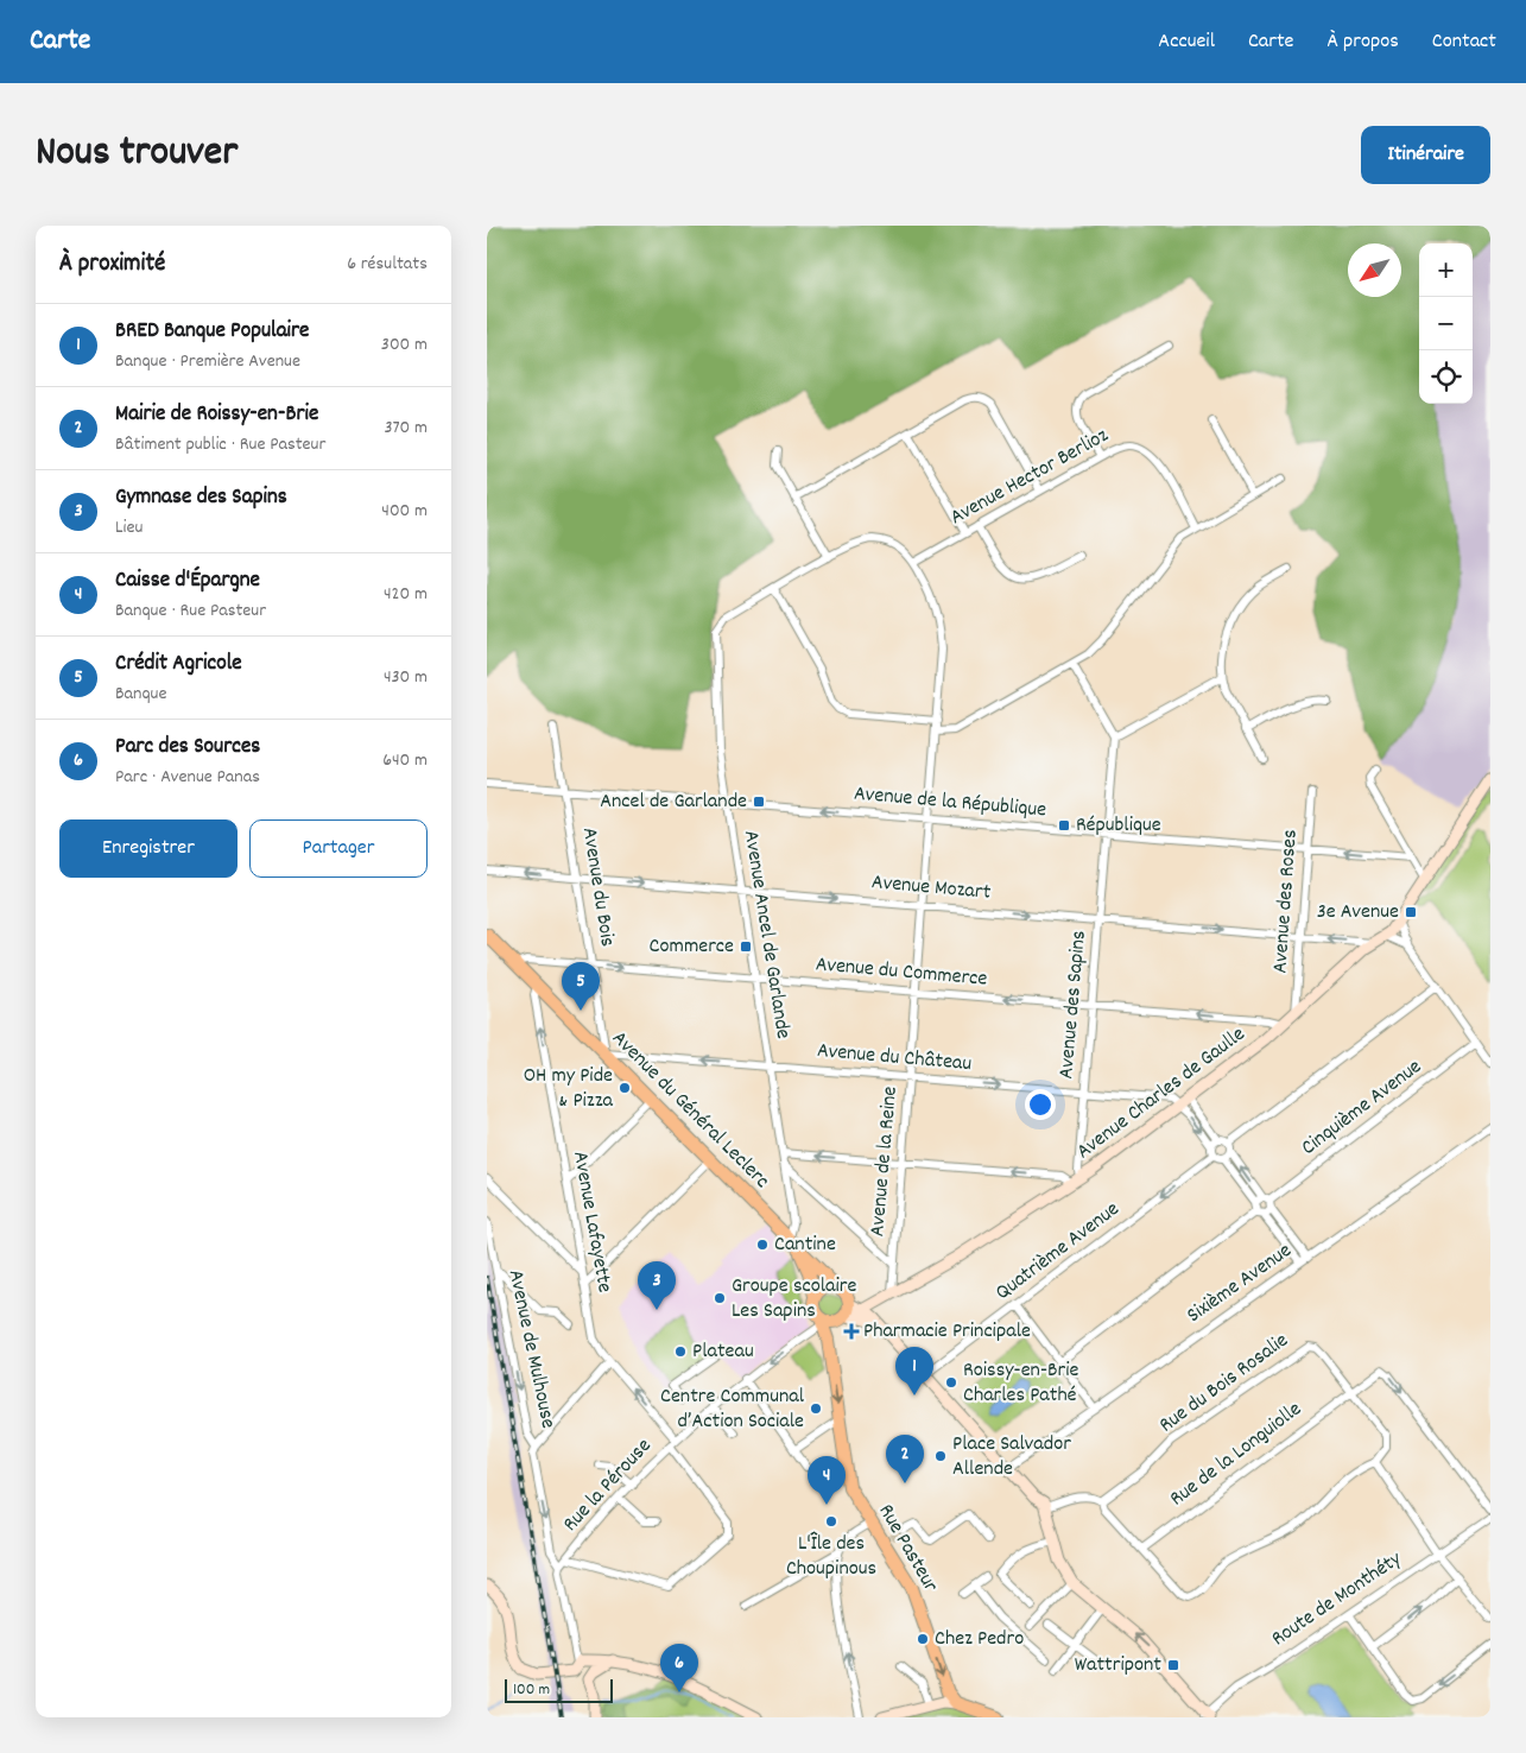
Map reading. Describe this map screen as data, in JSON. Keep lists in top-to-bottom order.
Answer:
{
  "streets": {
    "main road": ["Avenue Charles de Gaulle", "Avenue du Général Leclerc", "Rue Pasteur"],
    "street": [
      "Avenue Hector Berlioz",
      "Avenue de la République",
      "Avenue du Bois",
      "Avenue Mozart",
      "Avenue des Roses",
      "Avenue Ancel de Garlande",
      "Avenue du Commerce",
      "Avenue des Sapins",
      "Avenue du Château",
      "Cinquième Avenue",
      "Avenue de la Reine",
      "Avenue Lafayette",
      "Quatrième Avenue",
      "Sixième Avenue",
      "Avenue de Mulhouse",
      "Rue du Bois Rosalie",
      "Rue de la Longuiolle",
      "Rue la Pérouse",
      "Route de Monthéty"
    ]
  },
  "crossings": [
    ["Avenue Hector Berlioz", "Avenue de la Reine"],
    ["Avenue de la République", "Avenue du Bois"],
    ["Avenue de la République", "Avenue des Roses"],
    ["Avenue de la République", "Avenue Ancel de Garlande"],
    ["Avenue de la République", "Avenue des Sapins"],
    ["Avenue de la République", "Avenue de la Reine"],
    ["Avenue du Bois", "Avenue Mozart"],
    ["Avenue du Bois", "Avenue du Commerce"],
    ["Avenue du Bois", "Avenue du Château"],
    ["Avenue du Bois", "Avenue du Général Leclerc"],
    ["Avenue Mozart", "Avenue des Roses"],
    ["Avenue Mozart", "Avenue Ancel de Garlande"],
    ["Avenue Mozart", "Avenue des Sapins"],
    ["Avenue Mozart", "Avenue Charles de Gaulle"],
    ["Avenue Mozart", "Avenue de la Reine"],
    ["Avenue des Roses", "Avenue Charles de Gaulle"],
    ["Avenue Ancel de Garlande", "Avenue du Commerce"],
    ["Avenue Ancel de Garlande", "Avenue du Château"],
    ["Avenue Ancel de Garlande", "Avenue du Général Leclerc"],
    ["Avenue du Commerce", "Avenue des Sapins"],
    ["Avenue du Commerce", "Avenue Charles de Gaulle"],
    ["Avenue du Commerce", "Avenue du Général Leclerc"],
    ["Avenue du Commerce", "Avenue de la Reine"],
    ["Avenue des Sapins", "Avenue du Château"],
    ["Avenue des Sapins", "Avenue Charles de Gaulle"],
    ["Avenue du Château", "Avenue Charles de Gaulle"],
    ["Avenue du Château", "Avenue du Général Leclerc"],
    ["Avenue du Château", "Avenue de la Reine"],
    ["Avenue Charles de Gaulle", "Avenue de la Reine"],
    ["Avenue du Général Leclerc", "Avenue Lafayette"],
    ["Avenue du Général Leclerc", "Rue la Pérouse"],
    ["Avenue du Général Leclerc", "Rue Pasteur"],
    ["Avenue Lafayette", "Rue la Pérouse"],
    ["Avenue de Mulhouse", "Rue la Pérouse"],
    ["Rue du Bois Rosalie", "Rue de la Longuiolle"],
    ["Rue la Pérouse", "Rue Pasteur"]
  ],
  "one_way": [
    "Avenue Lafayette",
    "Quatrième Avenue",
    "Avenue de Mulhouse",
    "Rue de la Longuiolle"
  ],
  "places": {
    "transit": [
      "Ancel de Garlande",
      "République",
      "3e Avenue",
      "Commerce",
      "Wattripont"
    ],
    "other": [
      "OH my Pide & Pizza",
      "Cantine",
      "Groupe scolaire Les Sapins",
      "Plateau",
      "Roissy-en-Brie Charles Pathé",
      "Centre Communal d’Action Sociale",
      "Place Salvador Allende",
      "L'Île des Choupinous",
      "Chez Pedro"
    ],
    "health": ["Pharmacie Principale"]
  },
  "scale_bar": "100 m",
  "north": "bottom left",
  "page": {
    "header": "Carte",
    "nav": [
      "Accueil",
      "Carte",
      "À propos",
      "Contact"
    ],
    "title": "Nous trouver",
    "buttons": [
      "Itinéraire",
      ["Enregistrer", "Partager"]
    ],
    "heading": ["À proximité", "6 résultats"],
    "map_buttons": ["+", "−"],
    "list": [
      {
        "mark": "1",
        "name": "BRED Banque Populaire",
        "note": "Banque · Première Avenue",
        "value": "300 m"
      },
      {
        "mark": "2",
        "name": "Mairie de Roissy-en-Brie",
        "note": "Bâtiment public · Rue Pasteur",
        "value": "370 m"
      },
      {
        "mark": "3",
        "name": "Gymnase des Sapins",
        "note": "Lieu",
        "value": "400 m"
      },
      {
        "mark": "4",
        "name": "Caisse d'Épargne",
        "note": "Banque · Rue Pasteur",
        "value": "420 m"
      },
      {
        "mark": "5",
        "name": "Crédit Agricole",
        "note": "Banque",
        "value": "430 m"
      },
      {
        "mark": "6",
        "name": "Parc des Sources",
        "note": "Parc · Avenue Panas",
        "value": "640 m"
      }
    ],
    "pins": [
      "5",
      "3",
      "1",
      "2",
      "4",
      "6"
    ],
    "scale": "100 m"
  }
}
